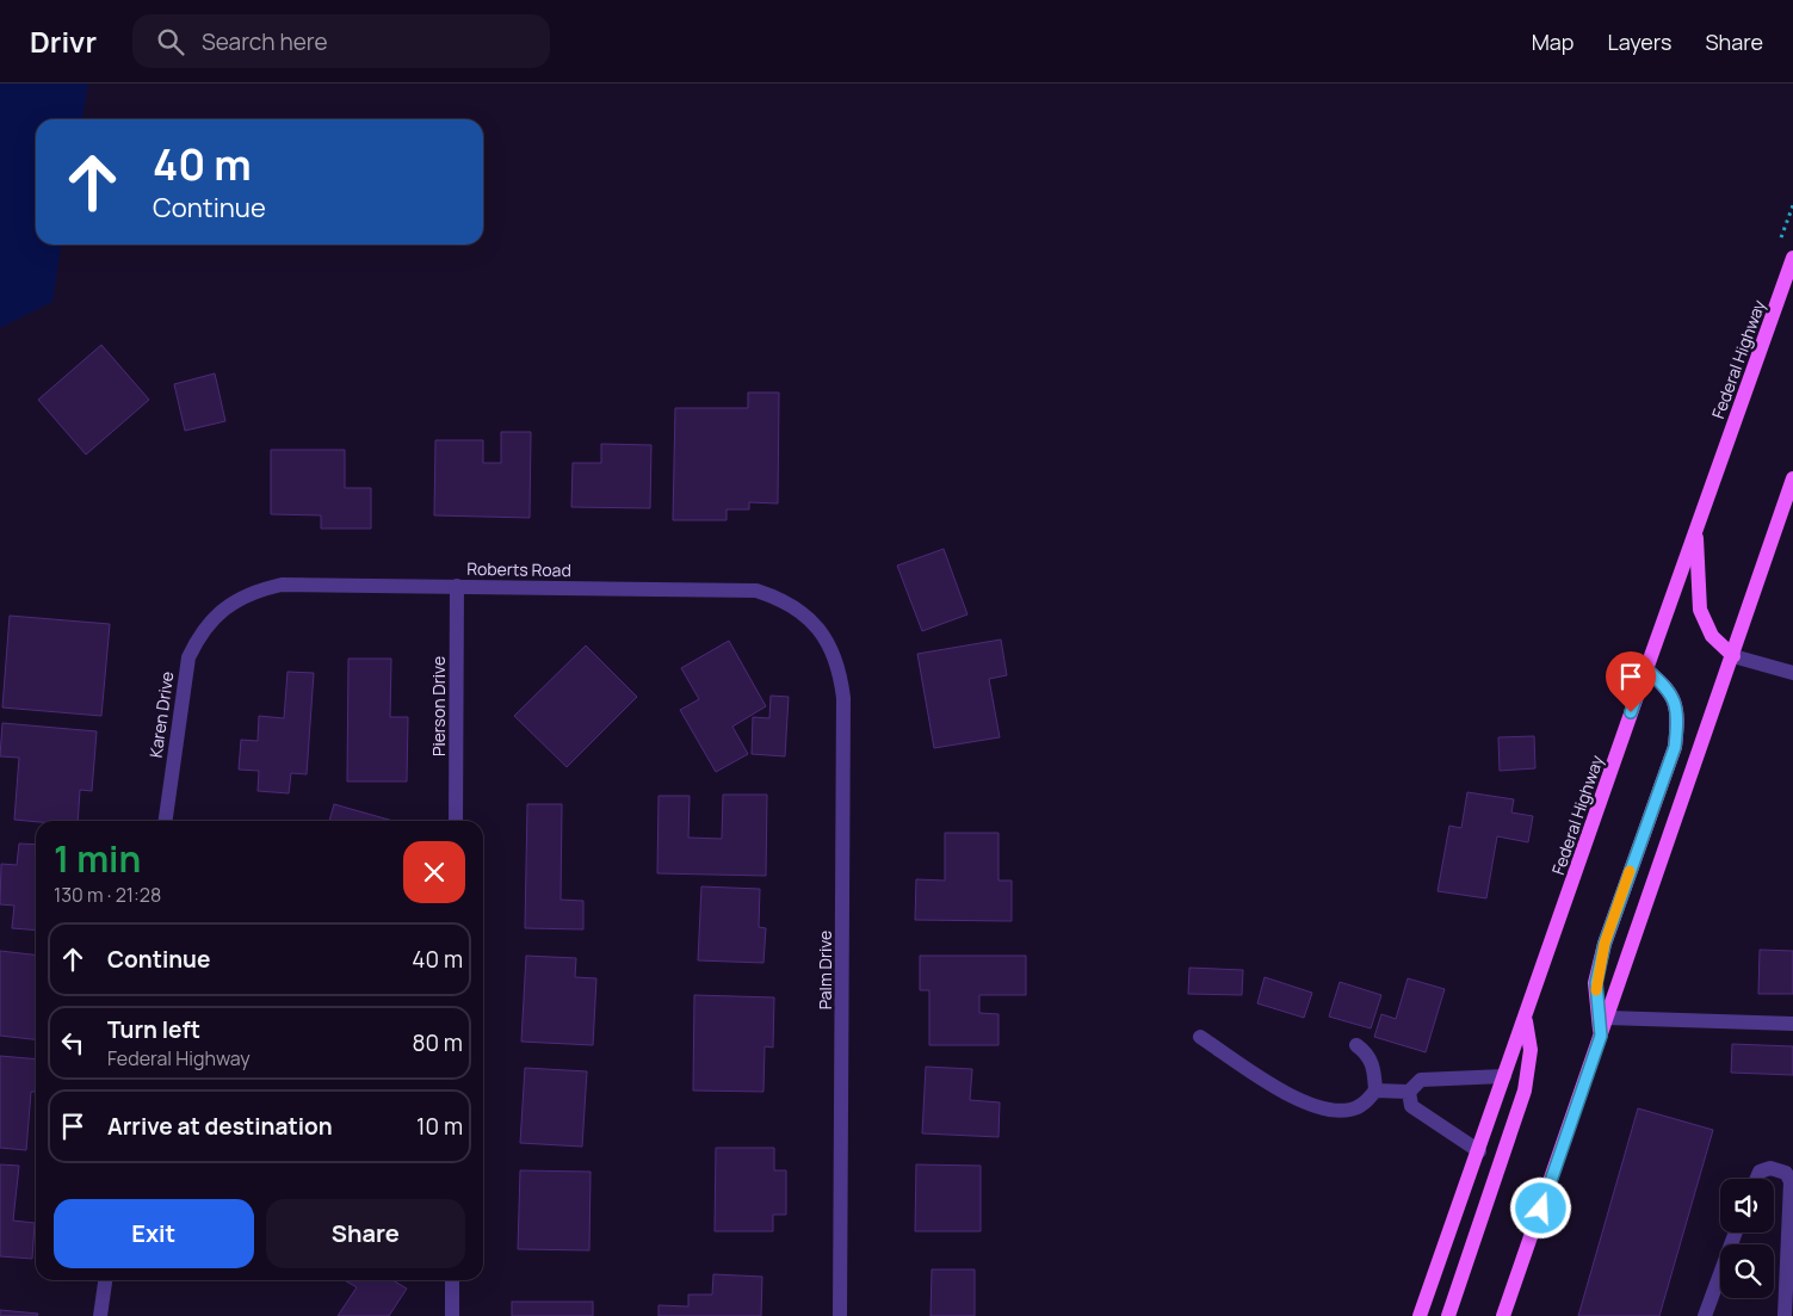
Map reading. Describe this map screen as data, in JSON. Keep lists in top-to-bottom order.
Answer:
{
  "streets": {
    "main road": ["Federal Highway"],
    "street": [
      "Roberts Road",
      "Pierson Drive",
      "Karen Drive",
      "Palm Drive"
    ]
  },
  "crossings": [
    ["Roberts Road", "Pierson Drive"],
    ["Roberts Road", "Karen Drive"],
    ["Roberts Road", "Palm Drive"]
  ],
  "page": {
    "header": "Drivr",
    "search": "Search here",
    "nav": ["Map", "Layers", "Share"],
    "turn": ["40 m", "Continue"],
    "heading": ["1 min", "130 m · 21:28"],
    "list": [
      {
        "name": "Continue",
        "value": "40 m"
      },
      {
        "name": "Turn left",
        "note": "Federal Highway",
        "value": "80 m"
      },
      {
        "name": "Arrive at destination",
        "value": "10 m"
      }
    ],
    "buttons": ["Exit", "Share"]
  }
}
